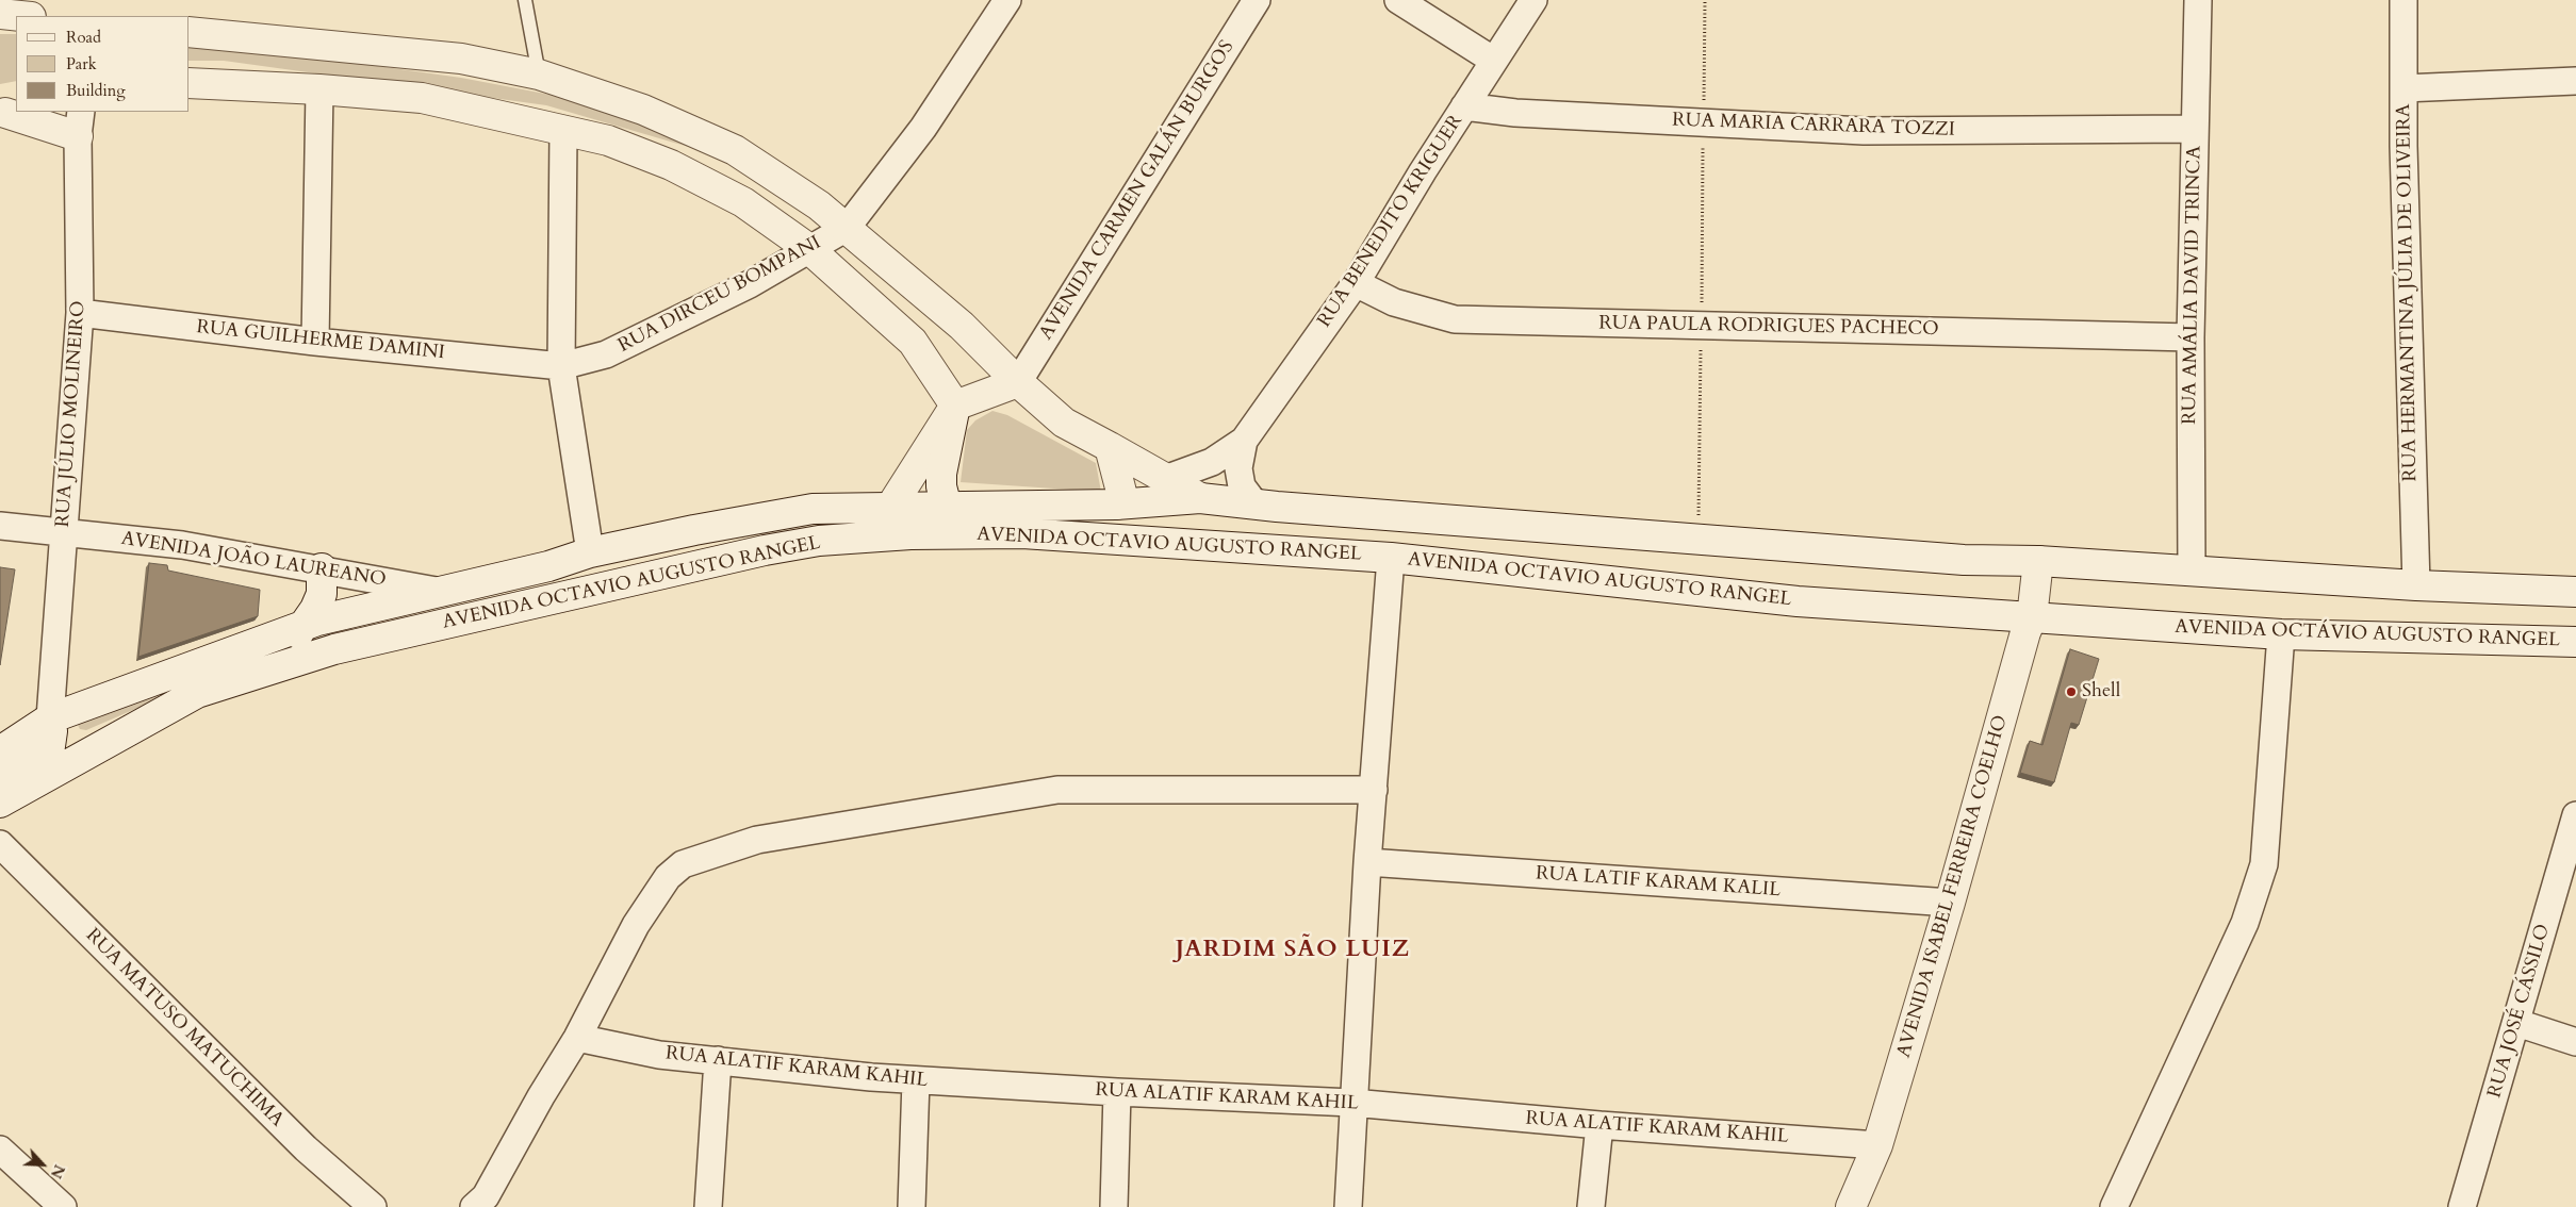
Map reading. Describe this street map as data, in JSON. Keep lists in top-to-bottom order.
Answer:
{
  "streets": {
    "main road": ["AVENIDA OCTAVIO AUGUSTO RANGEL", "AVENIDA OCTÁVIO AUGUSTO RANGEL", "AVENIDA ISABEL FERREIRA COELHO"],
    "street": [
      "RUA MARIA CARRARA TOZZI",
      "AVENIDA CARMEN GALÁN BURGOS",
      "RUA BENEDITO KRIGUER",
      "RUA AMÁLIA DAVID TRINCA",
      "RUA HERMANTINA JÚLIA DE OLIVEIRA",
      "RUA DIRCEU BOMPANI",
      "RUA PAULA RODRIGUES PACHECO",
      "RUA GUILHERME DAMINI",
      "RUA JÚLIO MOLINEIRO",
      "AVENIDA JOÃO LAUREANO",
      "RUA LATIF KARAM KALIL",
      "RUA JOSÉ CÁSSILO",
      "RUA MATUSO MATUCHIMA",
      "RUA ALATIF KARAM KAHIL"
    ]
  },
  "crossings": [
    ["RUA MARIA CARRARA TOZZI", "RUA BENEDITO KRIGUER"],
    ["RUA MARIA CARRARA TOZZI", "RUA AMÁLIA DAVID TRINCA"],
    ["RUA BENEDITO KRIGUER", "RUA PAULA RODRIGUES PACHECO"],
    ["RUA BENEDITO KRIGUER", "AVENIDA OCTAVIO AUGUSTO RANGEL"],
    ["RUA AMÁLIA DAVID TRINCA", "RUA PAULA RODRIGUES PACHECO"],
    ["RUA DIRCEU BOMPANI", "RUA GUILHERME DAMINI"],
    ["RUA GUILHERME DAMINI", "RUA JÚLIO MOLINEIRO"],
    ["RUA JÚLIO MOLINEIRO", "AVENIDA OCTAVIO AUGUSTO RANGEL"],
    ["RUA JÚLIO MOLINEIRO", "AVENIDA JOÃO LAUREANO"],
    ["AVENIDA OCTAVIO AUGUSTO RANGEL", "AVENIDA JOÃO LAUREANO"],
    ["AVENIDA OCTAVIO AUGUSTO RANGEL", "AVENIDA OCTÁVIO AUGUSTO RANGEL"],
    ["AVENIDA OCTAVIO AUGUSTO RANGEL", "AVENIDA ISABEL FERREIRA COELHO"],
    ["AVENIDA OCTÁVIO AUGUSTO RANGEL", "AVENIDA ISABEL FERREIRA COELHO"],
    ["RUA LATIF KARAM KALIL", "AVENIDA ISABEL FERREIRA COELHO"],
    ["AVENIDA ISABEL FERREIRA COELHO", "RUA ALATIF KARAM KAHIL"]
  ],
  "districts": ["JARDIM SÃO LUIZ"],
  "places": ["Shell"],
  "legend": ["Road", "Park", "Building"],
  "north": "bottom right"
}
